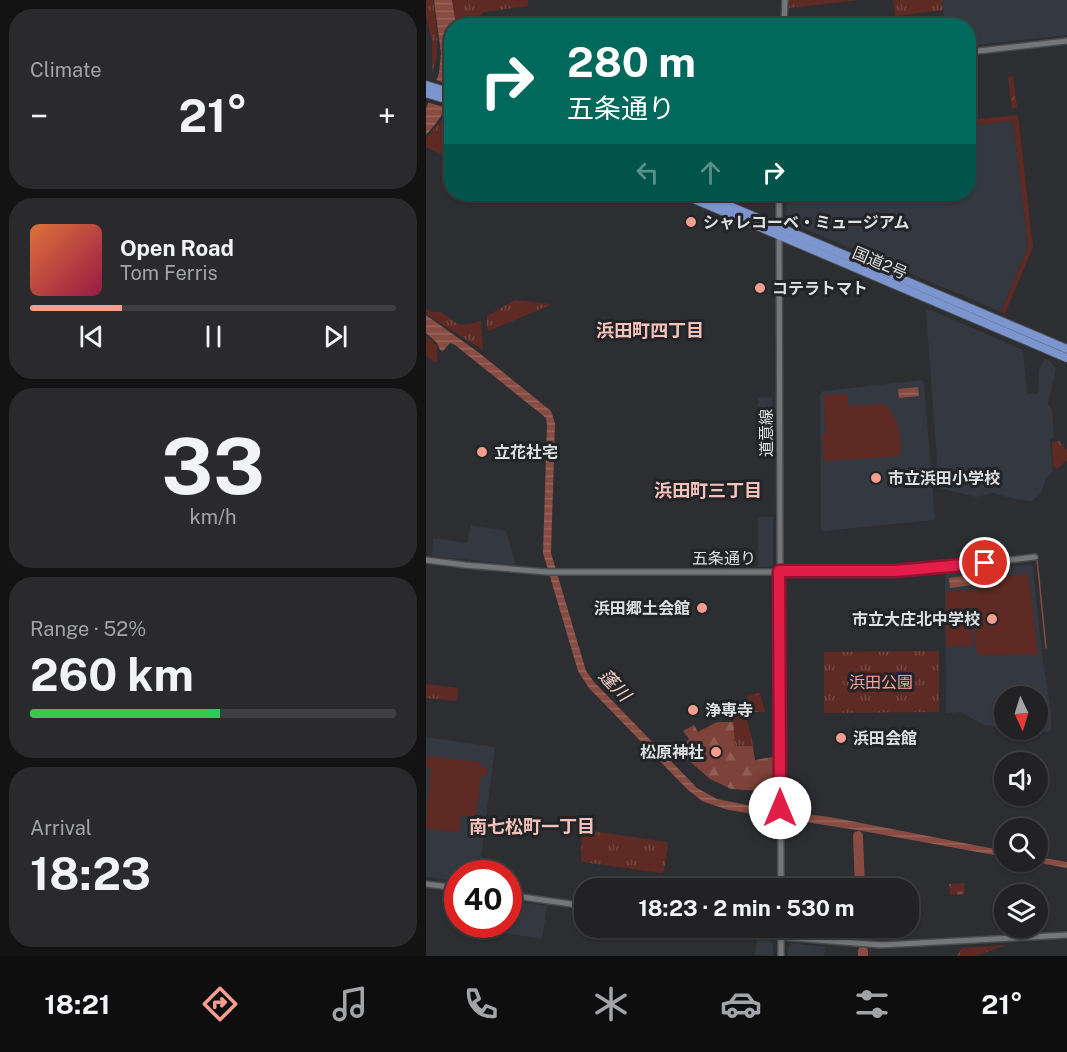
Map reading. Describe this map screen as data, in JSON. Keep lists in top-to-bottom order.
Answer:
{
  "streets": {
    "highway": ["国道2号"],
    "street": ["道意線", "五条通り"]
  },
  "crossings": [
    ["国道2号", "道意線"],
    ["道意線", "五条通り"]
  ],
  "districts": ["浜田町四丁目", "浜田町三丁目", "南七松町一丁目"],
  "water": ["蓬川"],
  "parks": ["浜田公園"],
  "places": [
    "シャレコーベ・ミュージアム",
    "コテラトマト",
    "立花社宅",
    "市立浜田小学校",
    "浜田郷土会館",
    "市立大庄北中学校",
    "浄専寺",
    "浜田会館",
    "松原神社"
  ],
  "north": "bottom",
  "page": {
    "tile": [
      "Climate",
      ["33", "km/h"],
      ["Range · 52%", "260 km"],
      ["Arrival", "18:23"]
    ],
    "turn": ["280 m", "五条通り"],
    "heat": ["−", "21°", "+"],
    "song": ["Open Road", "Tom Ferris"],
    "limit": "40",
    "trip": "18:23 · 2 min · 530 m",
    "tabs": ["18:21", "21°"]
  }
}
